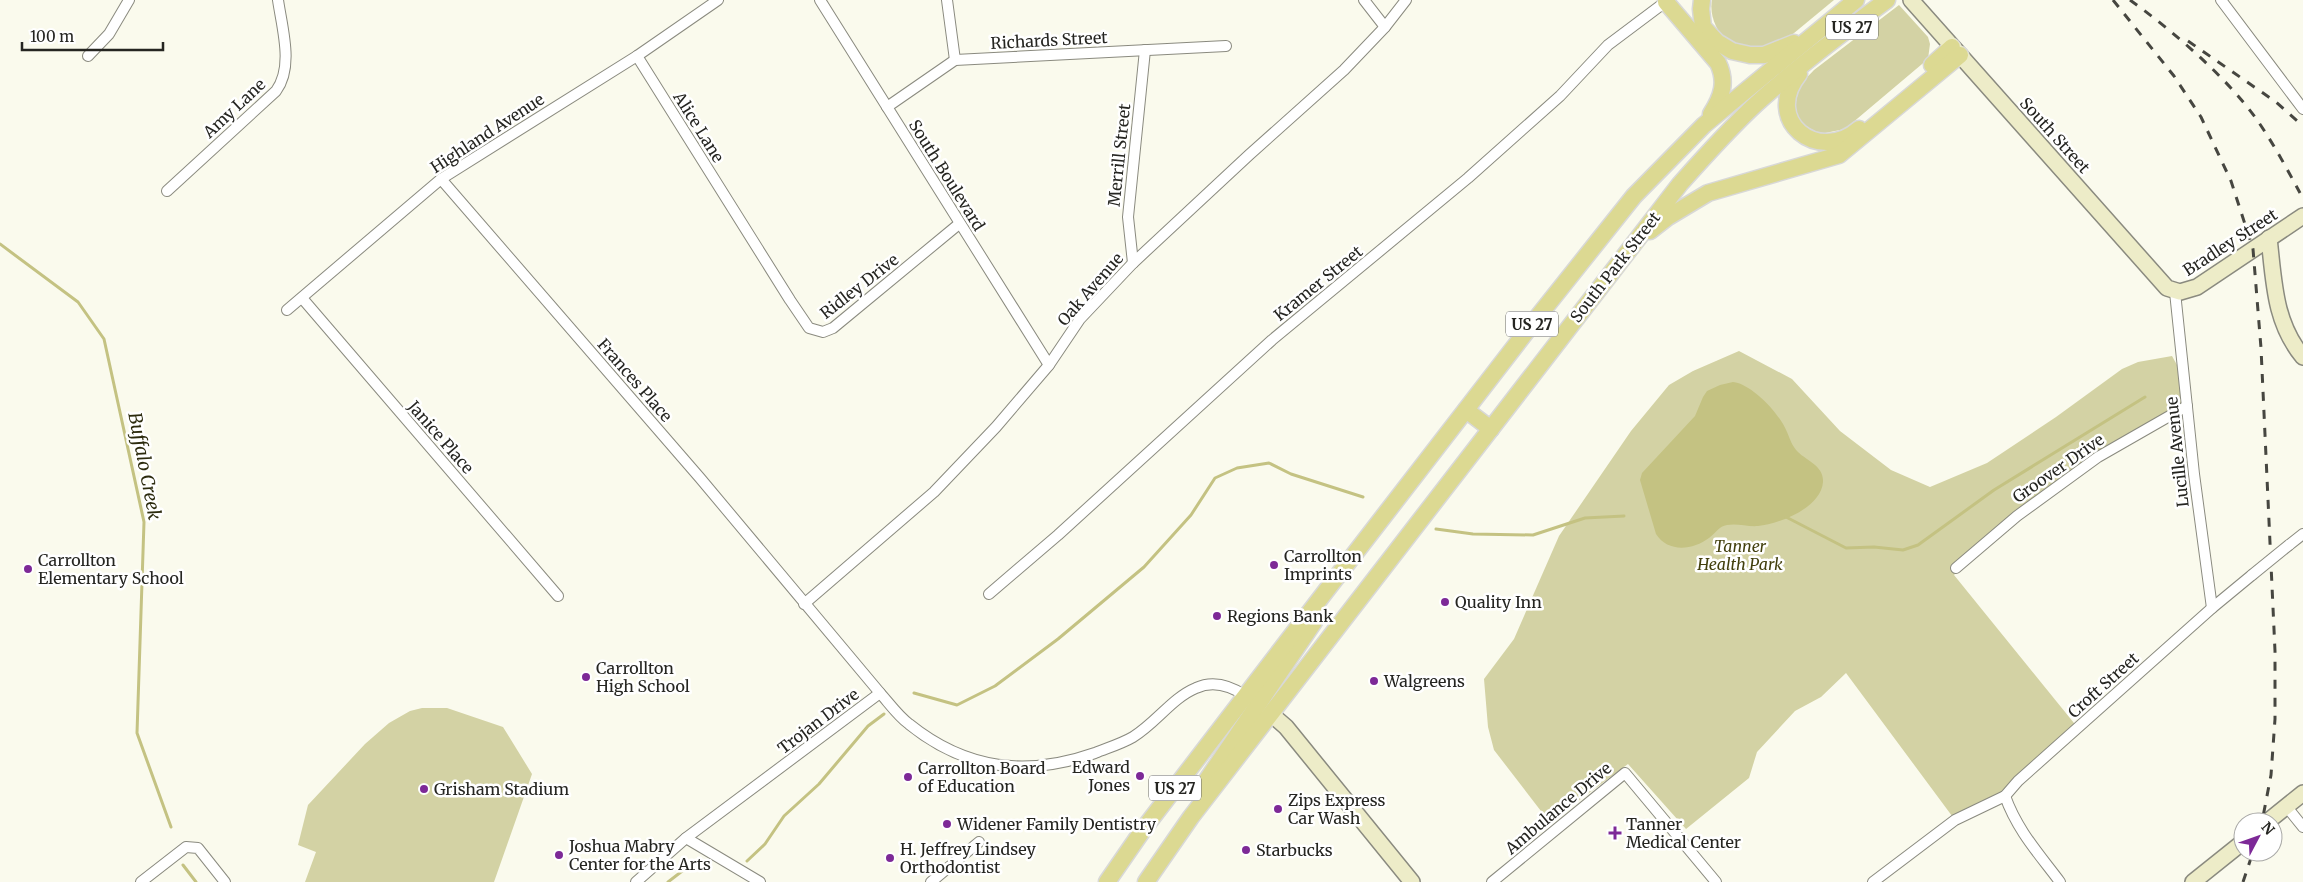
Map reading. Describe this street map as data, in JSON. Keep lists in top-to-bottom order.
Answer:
{
  "streets": {
    "main road": ["US 27", "South Park Street"],
    "street": [
      "Richards Street",
      "Amy Lane",
      "Alice Lane",
      "Highland Avenue",
      "South Street",
      "Merrill Street",
      "South Boulevard",
      "Bradley Street",
      "Kramer Street",
      "Ridley Drive",
      "Oak Avenue",
      "Frances Place",
      "Janice Place",
      "Lucille Avenue",
      "Groover Drive",
      "Croft Street",
      "Trojan Drive",
      "Ambulance Drive"
    ]
  },
  "crossings": [
    ["US 27", "South Park Street"],
    ["US 27", "Trojan Drive"],
    ["Richards Street", "Merrill Street"],
    ["Alice Lane", "Highland Avenue"],
    ["Alice Lane", "Ridley Drive"],
    ["Highland Avenue", "Frances Place"],
    ["Highland Avenue", "Janice Place"],
    ["South Street", "Bradley Street"],
    ["South Street", "Lucille Avenue"],
    ["Merrill Street", "Oak Avenue"],
    ["South Boulevard", "Ridley Drive"],
    ["South Boulevard", "Oak Avenue"],
    ["Bradley Street", "Lucille Avenue"],
    ["South Park Street", "Trojan Drive"],
    ["Oak Avenue", "Frances Place"],
    ["Frances Place", "Trojan Drive"],
    ["Lucille Avenue", "Groover Drive"],
    ["Lucille Avenue", "Croft Street"]
  ],
  "water": ["Buffalo Creek"],
  "parks": ["Tanner Health Park"],
  "places": {
    "other": [
      "Carrollton Imprints",
      "Carrollton Elementary School",
      "Quality Inn",
      "Regions Bank",
      "Carrollton High School",
      "Walgreens",
      "Edward Jones",
      "Carrollton Board of Education",
      "Grisham Stadium",
      "Zips Express Car Wash",
      "Widener Family Dentistry",
      "Starbucks",
      "Joshua Mabry Center for the Arts",
      "H. Jeffrey Lindsey Orthodontist"
    ],
    "health": ["Tanner Medical Center"]
  },
  "scale_bar": "100 m",
  "north": "top right"
}
